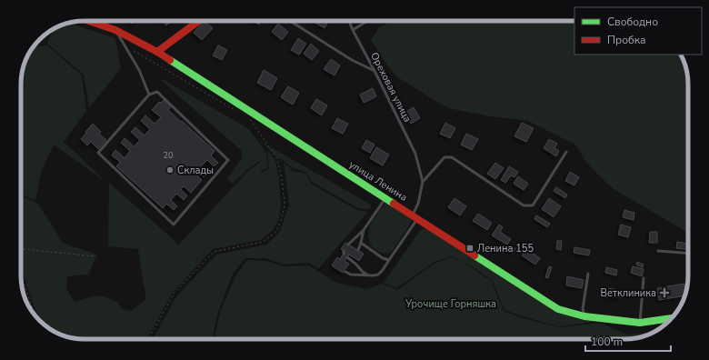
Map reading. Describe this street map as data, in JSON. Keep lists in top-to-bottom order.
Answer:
{
  "streets": {
    "main road": ["улица Ленина"],
    "lane": ["Ореховая улица"]
  },
  "parks": ["Урочище Горняшка"],
  "places": {
    "other": ["Склады"],
    "transit": ["Ленина 155"],
    "health": ["Ветклиника"]
  },
  "house_numbers": ["20"],
  "legend": ["Свободно", "Пробка"],
  "scale_bar": "100 m"
}
